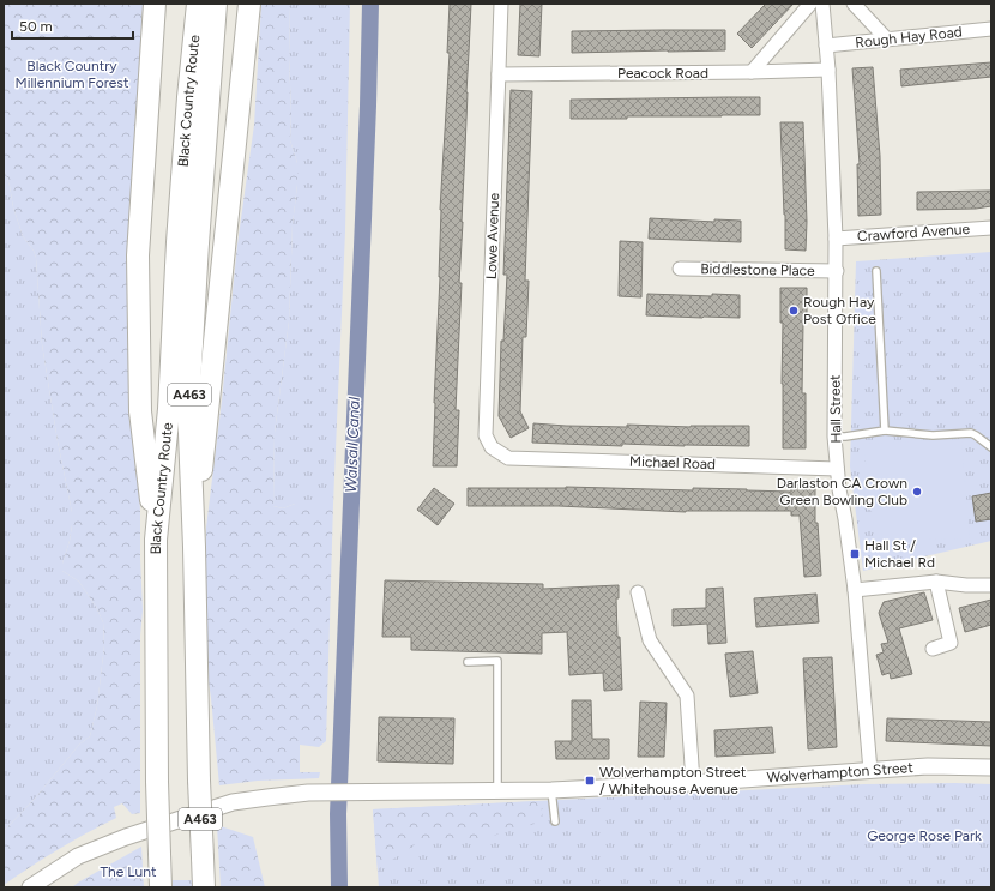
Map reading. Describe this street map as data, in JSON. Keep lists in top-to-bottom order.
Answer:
{
  "streets": {
    "highway": ["Black Country Route", "A463"],
    "street": [
      "Rough Hay Road",
      "Peacock Road",
      "Crawford Avenue",
      "Lowe Avenue",
      "Biddlestone Place",
      "Hall Street",
      "Michael Road",
      "Wolverhampton Street"
    ]
  },
  "crossings": [
    ["Rough Hay Road", "Hall Street"],
    ["Peacock Road", "Lowe Avenue"],
    ["Peacock Road", "Hall Street"],
    ["Crawford Avenue", "Hall Street"],
    ["Lowe Avenue", "Michael Road"],
    ["Biddlestone Place", "Hall Street"],
    ["Hall Street", "Michael Road"],
    ["Hall Street", "Wolverhampton Street"]
  ],
  "water": ["Walsall Canal"],
  "parks": ["Black Country Millennium Forest", "George Rose Park", "The Lunt"],
  "places": {
    "other": ["Rough Hay Post Office", "Darlaston CA Crown Green Bowling Club"],
    "transit": ["Hall St / Michael Rd", "Wolverhampton Street / Whitehouse Avenue"]
  },
  "scale_bar": "50 m"
}
